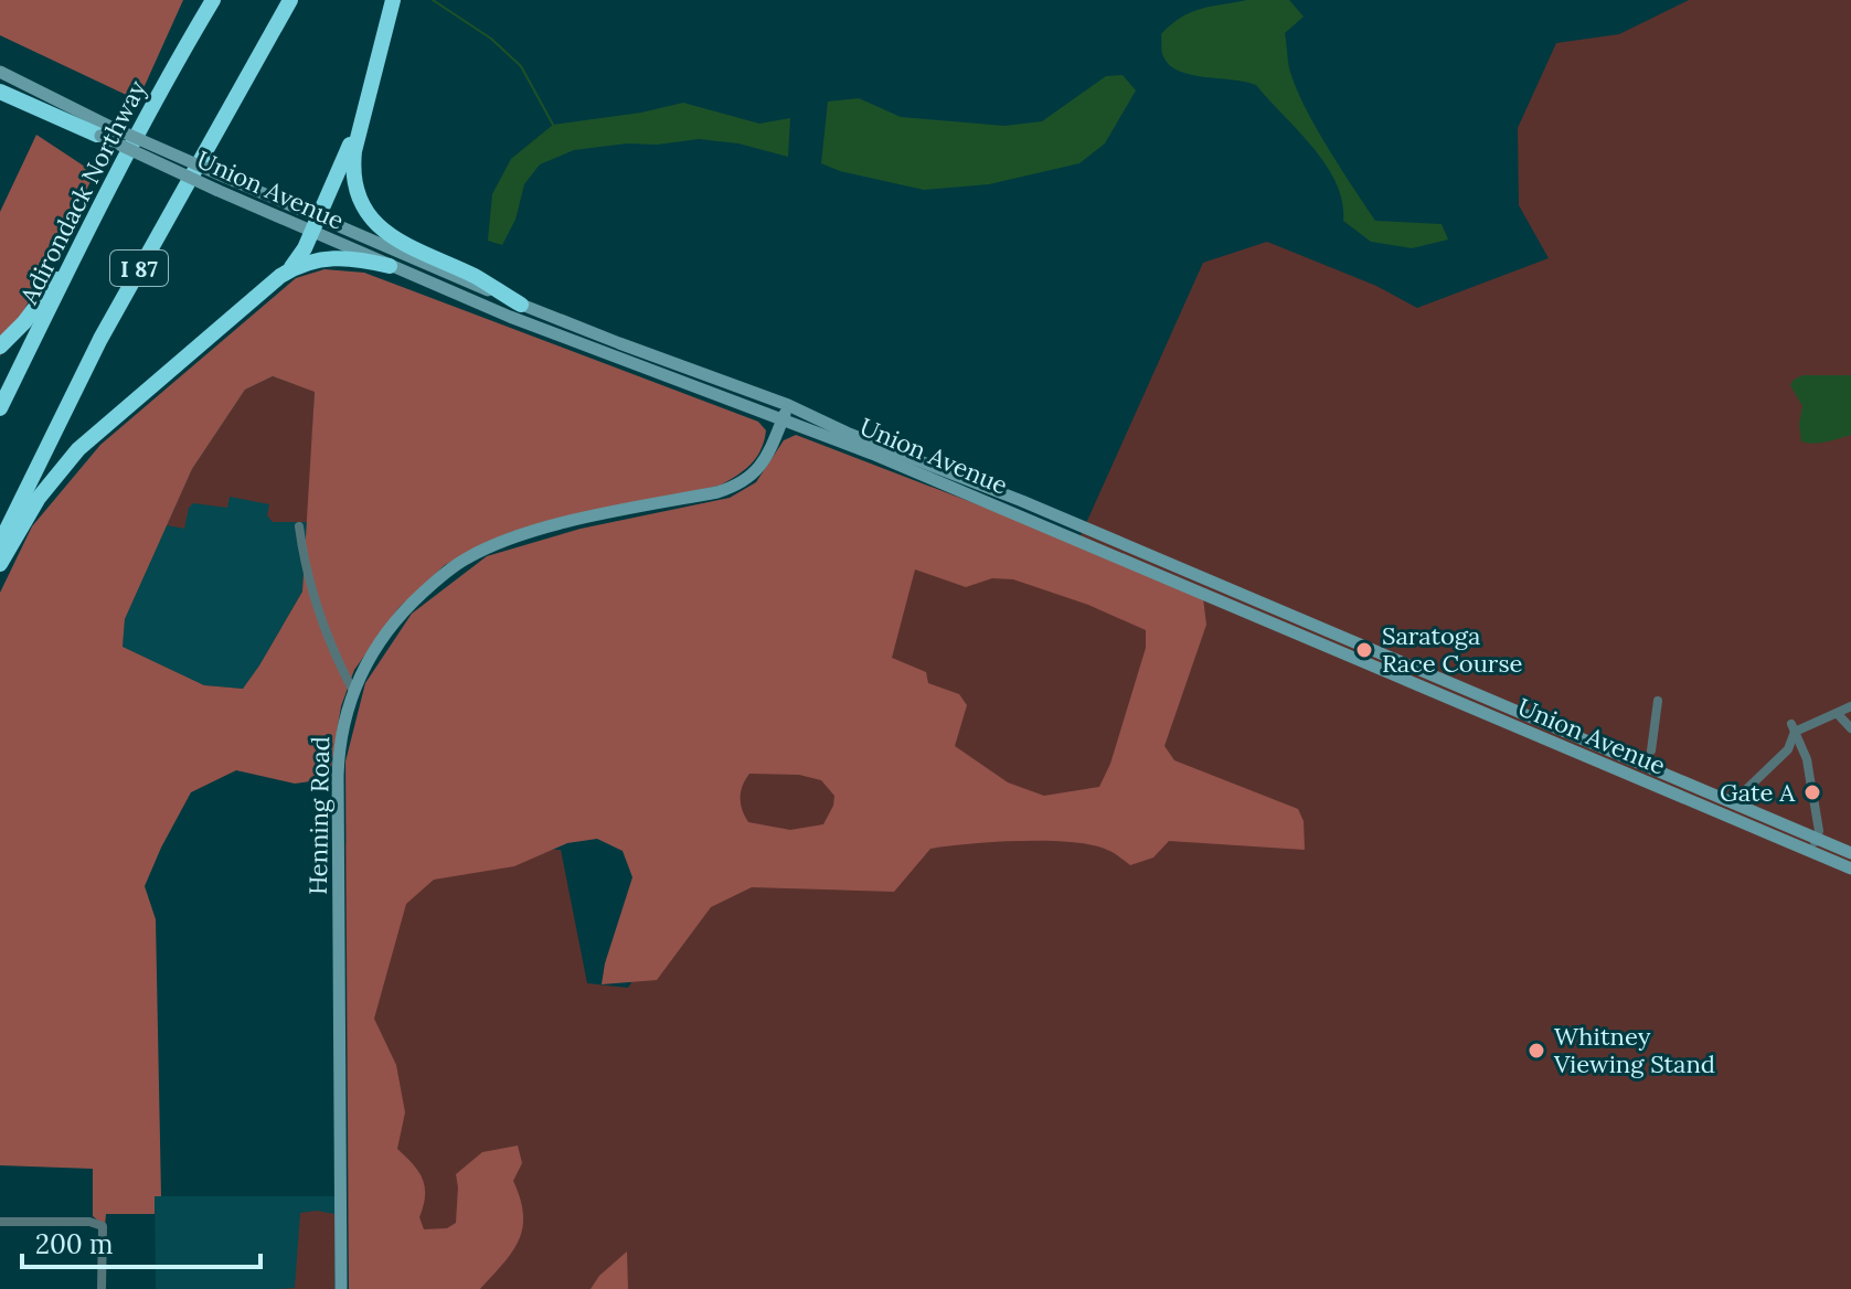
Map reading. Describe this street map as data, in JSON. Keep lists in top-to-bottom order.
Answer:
{
  "streets": {
    "highway": ["Adirondack Northway", "I 87"],
    "main road": ["Union Avenue", "Henning Road"]
  },
  "crossings": [
    ["Union Avenue", "Henning Road"]
  ],
  "places": ["Saratoga Race Course", "Gate A", "Whitney Viewing Stand"],
  "scale_bar": "200 m"
}
